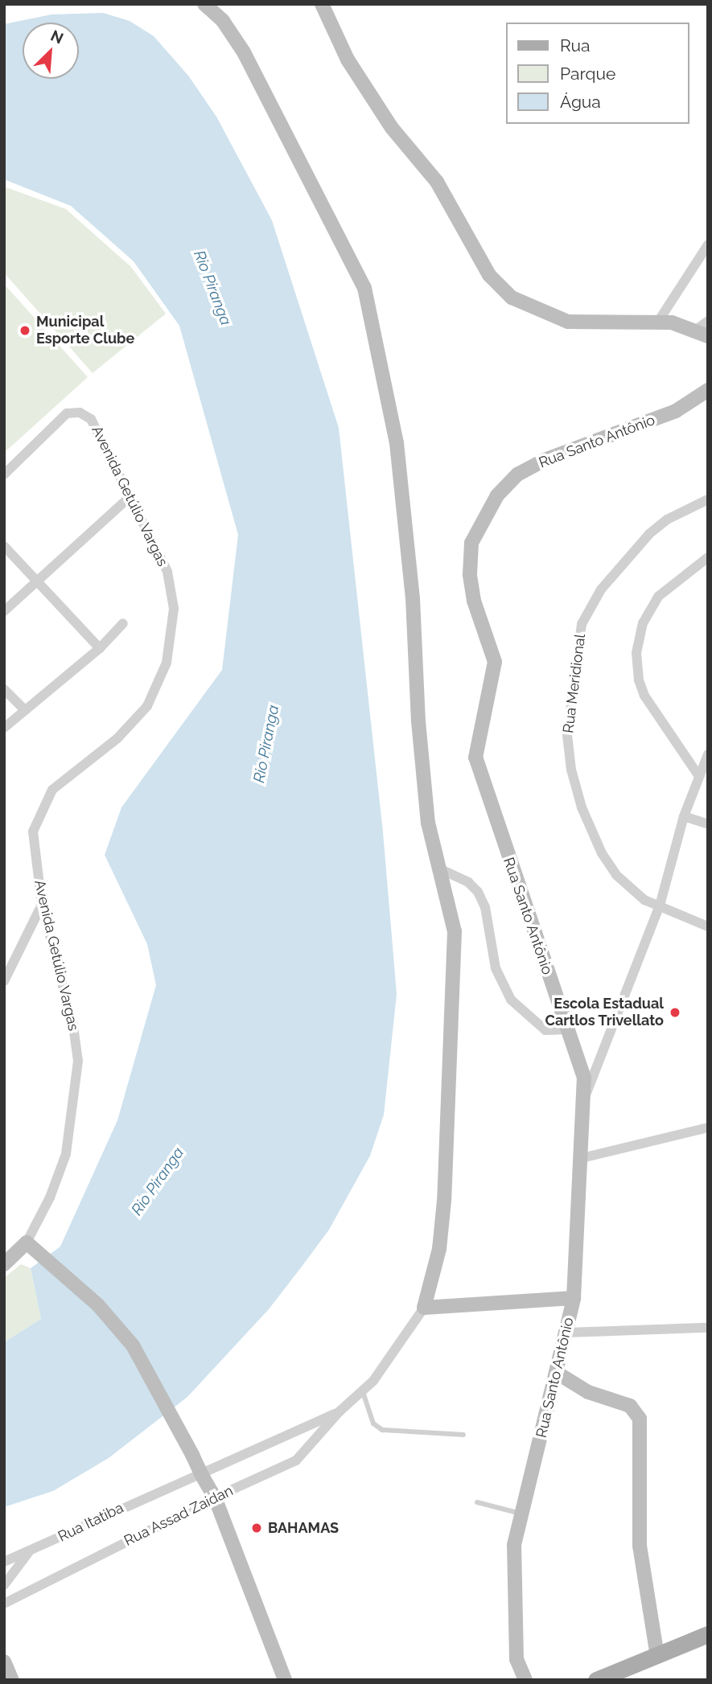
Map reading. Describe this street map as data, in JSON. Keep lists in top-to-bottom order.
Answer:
{
  "streets": {
    "main road": ["Rua Santo Antônio"],
    "street": [
      "Avenida Getúlio Vargas",
      "Rua Meridional",
      "Rua Assad Zaidan",
      "Rua Itatiba"
    ]
  },
  "crossings": [
    ["Rua Assad Zaidan", "Rua Itatiba"]
  ],
  "water": ["Rio Piranga"],
  "places": ["Municipal Esporte Clube", "Escola Estadual Cartlos Trivellato", "BAHAMAS"],
  "legend": ["Rua", "Parque", "Água"],
  "north": "top right"
}
